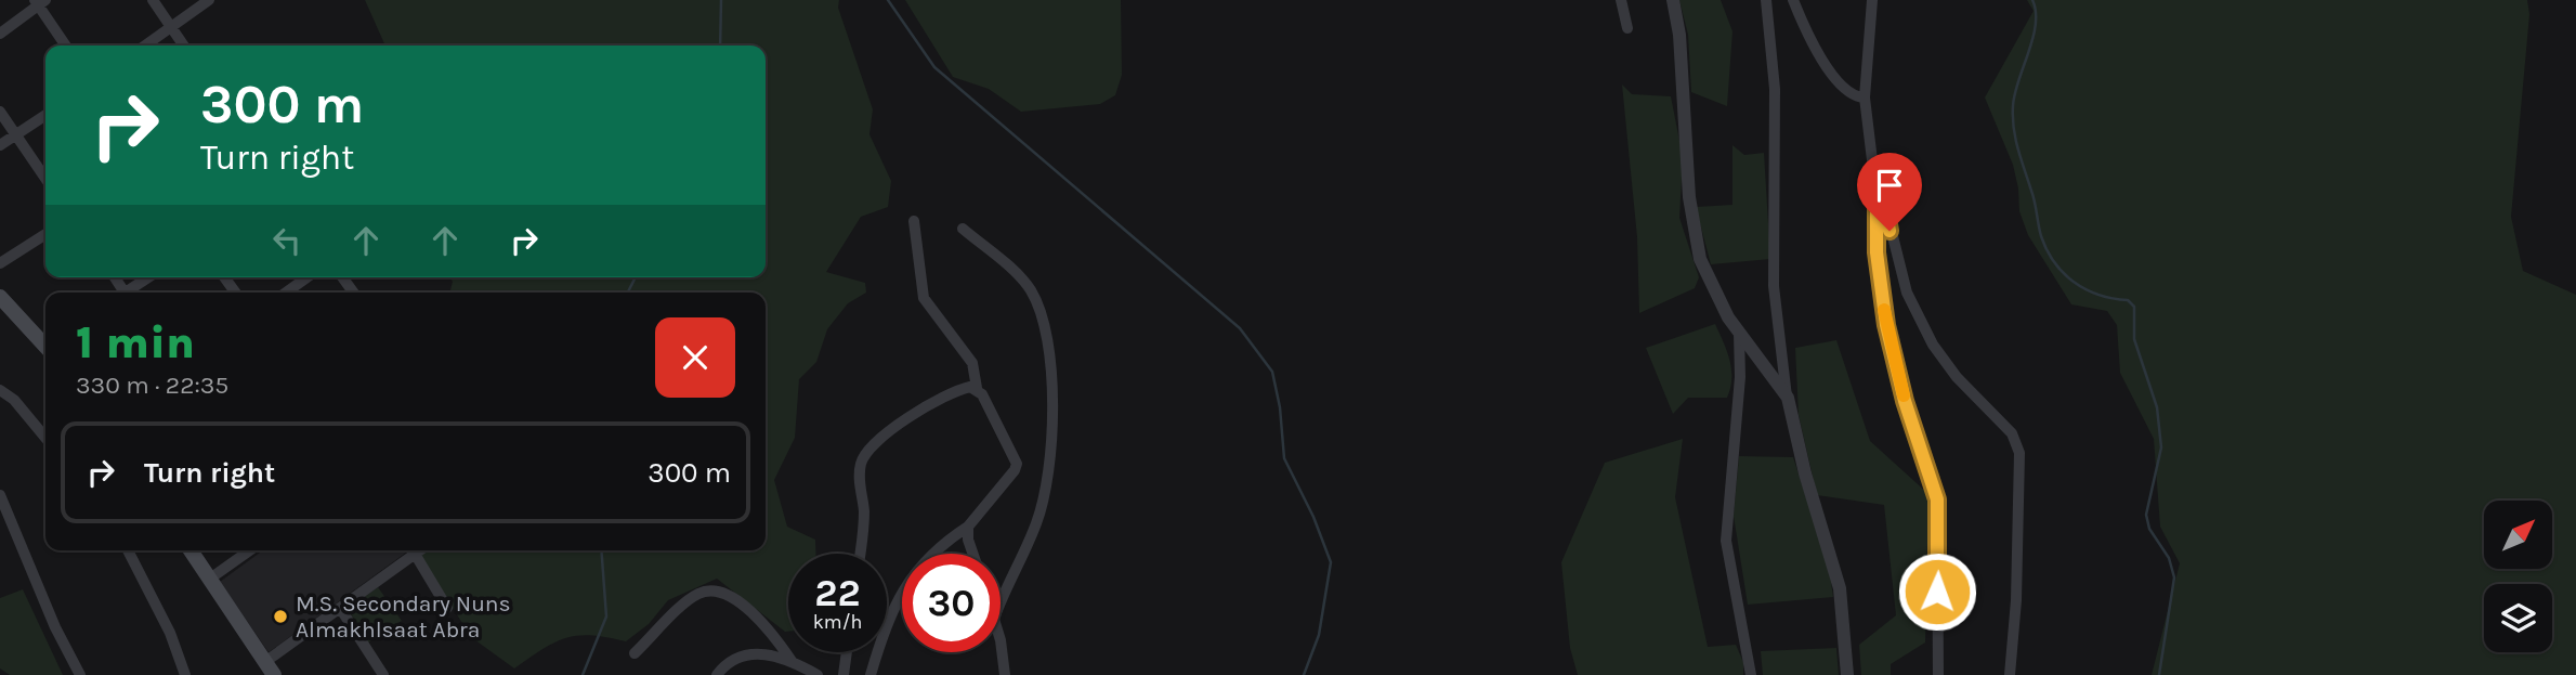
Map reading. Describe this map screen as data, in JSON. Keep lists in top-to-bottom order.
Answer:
{
  "places": ["M.S. Secondary Nuns Almakhlsaat Abra"],
  "north": "top right",
  "page": {
    "turn": ["300 m", "Turn right"],
    "heading": ["1 min", "330 m · 22:35"],
    "list": [
      {
        "name": "Turn right",
        "value": "300 m"
      }
    ],
    "speed": "22 km/h",
    "limit": "30"
  }
}
